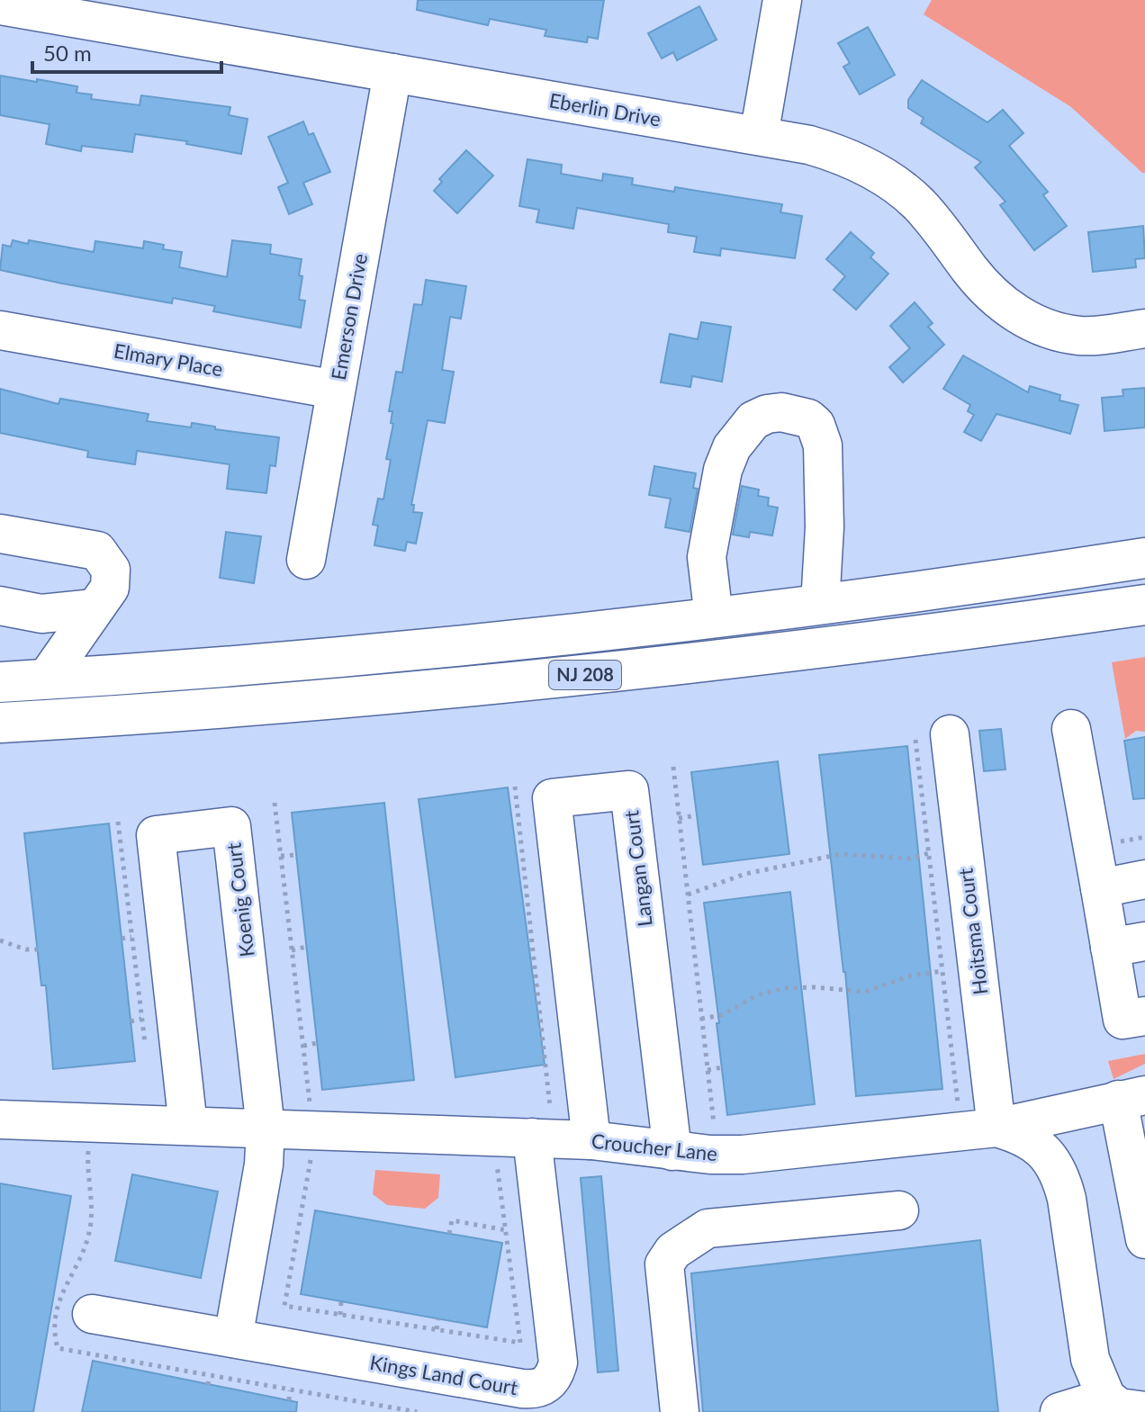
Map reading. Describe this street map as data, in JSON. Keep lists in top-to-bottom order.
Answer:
{
  "streets": {
    "highway": ["NJ 208"],
    "street": [
      "Eberlin Drive",
      "Emerson Drive",
      "Elmary Place",
      "Langan Court",
      "Koenig Court",
      "Hoitsma Court",
      "Croucher Lane",
      "Kings Land Court"
    ]
  },
  "crossings": [
    ["Eberlin Drive", "Emerson Drive"],
    ["Emerson Drive", "Elmary Place"],
    ["Langan Court", "Croucher Lane"],
    ["Koenig Court", "Croucher Lane"],
    ["Koenig Court", "Kings Land Court"],
    ["Hoitsma Court", "Croucher Lane"],
    ["Croucher Lane", "Kings Land Court"]
  ],
  "scale_bar": "50 m"
}
